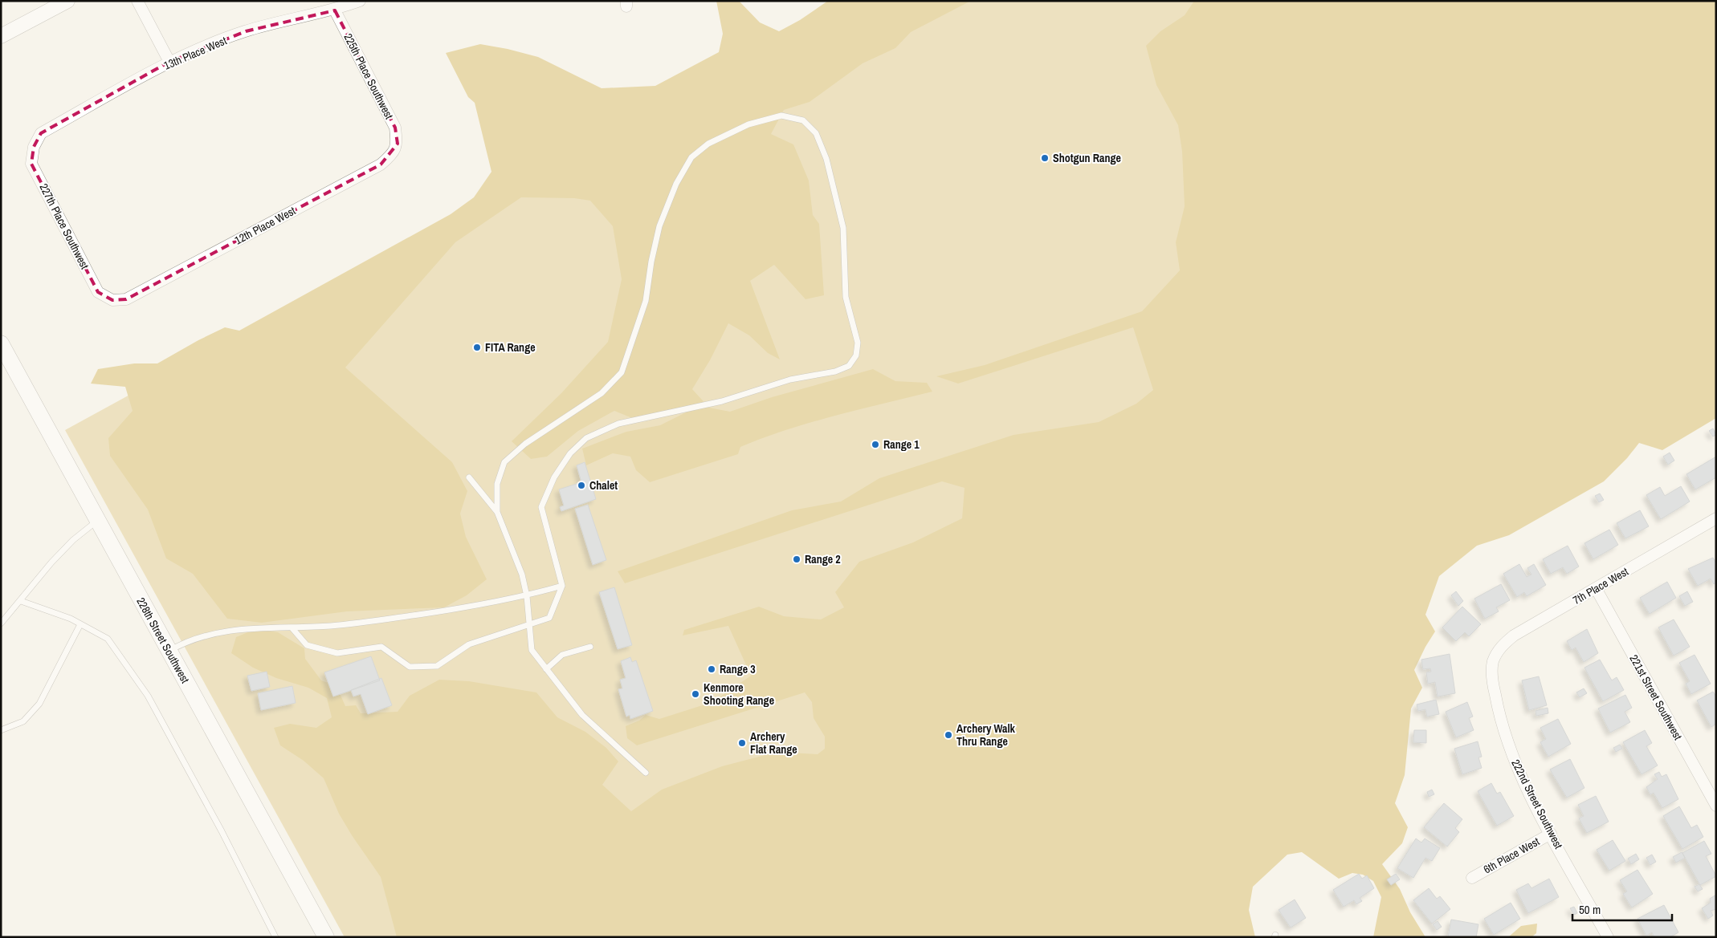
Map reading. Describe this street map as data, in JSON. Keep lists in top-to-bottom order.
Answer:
{
  "streets": {
    "main road": ["228th Street Southwest"],
    "street": [
      "13th Place West",
      "225th Place Southwest",
      "12th Place West",
      "227th Place Southwest",
      "7th Place West",
      "221st Street Southwest",
      "222nd Street Southwest",
      "6th Place West"
    ]
  },
  "crossings": [
    ["13th Place West", "225th Place Southwest"],
    ["13th Place West", "227th Place Southwest"],
    ["225th Place Southwest", "12th Place West"],
    ["12th Place West", "227th Place Southwest"],
    ["7th Place West", "221st Street Southwest"],
    ["7th Place West", "222nd Street Southwest"],
    ["222nd Street Southwest", "6th Place West"]
  ],
  "places": [
    "Shotgun Range",
    "FITA Range",
    "Range 1",
    "Chalet",
    "Range 2",
    "Range 3",
    "Kenmore Shooting Range",
    "Archery Walk Thru Range",
    "Archery Flat Range"
  ],
  "scale_bar": "50 m"
}
